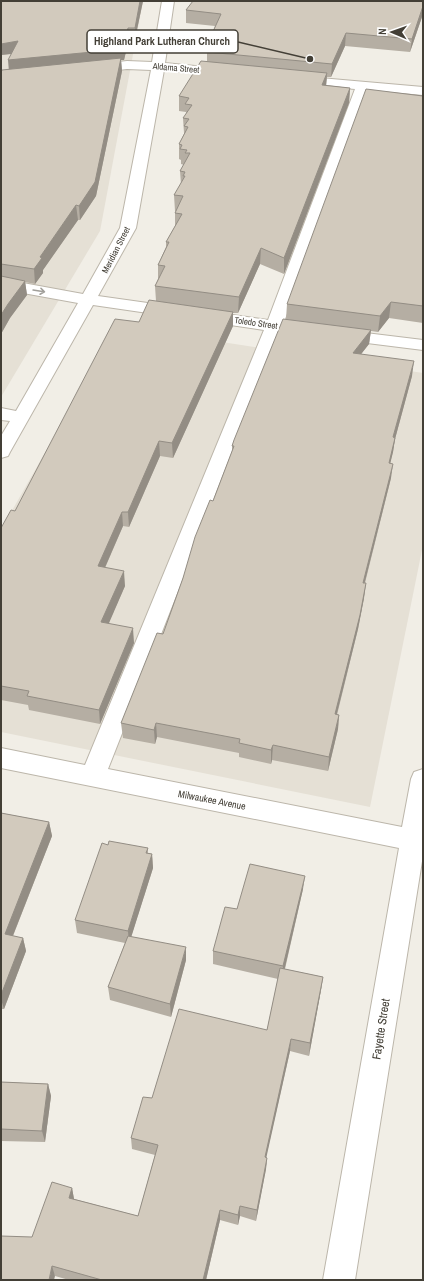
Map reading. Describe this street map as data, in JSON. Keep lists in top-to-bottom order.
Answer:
{
  "streets": {
    "street": [
      "Aldama Street",
      "Meridian Street",
      "Toledo Street",
      "Milwaukee Avenue",
      "Fayette Street"
    ]
  },
  "crossings": [
    ["Aldama Street", "Meridian Street"],
    ["Meridian Street", "Toledo Street"],
    ["Milwaukee Avenue", "Fayette Street"]
  ],
  "places": ["Highland Park Lutheran Church"],
  "north": "left"
}
